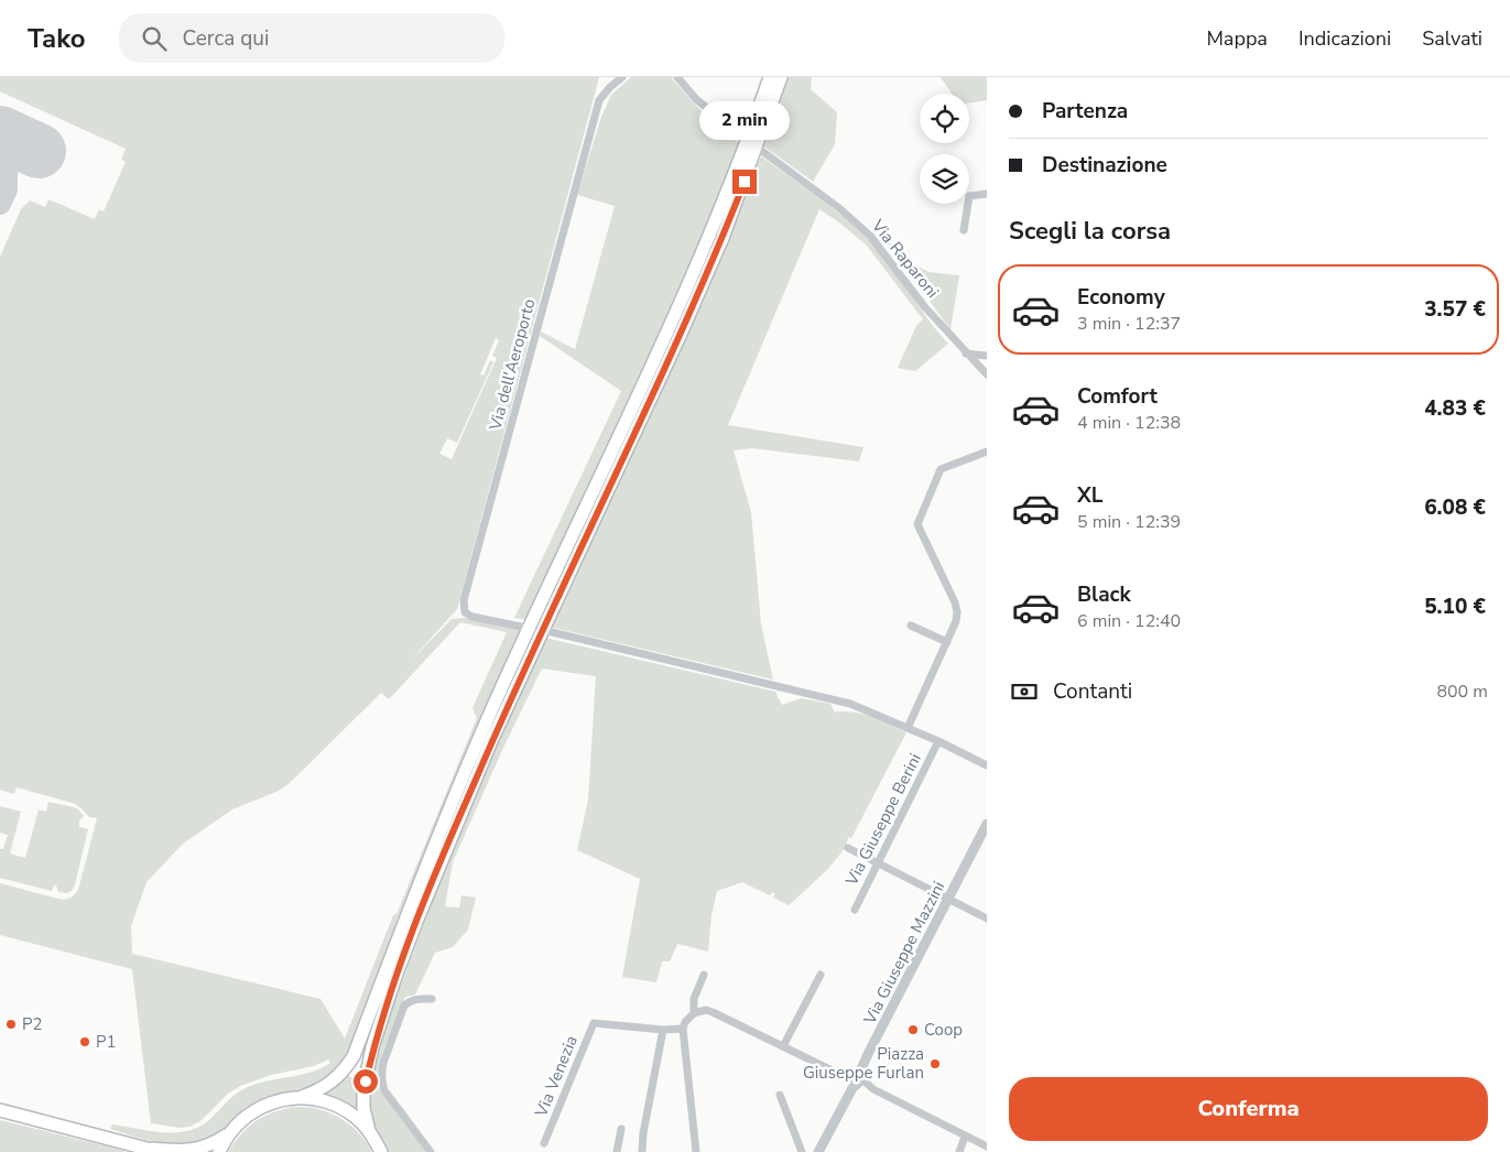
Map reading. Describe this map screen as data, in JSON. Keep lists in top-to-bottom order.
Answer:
{
  "streets": {
    "street": [
      "Via Raparoni",
      "Via dell'Aeroporto",
      "Via Giuseppe Berini",
      "Via Giuseppe Mazzini",
      "Via Venezia"
    ]
  },
  "places": [
    "P2",
    "Coop",
    "P1",
    "Piazza Giuseppe Furlan"
  ],
  "page": {
    "header": "Tako",
    "search": "Cerca qui",
    "nav": ["Mappa", "Indicazioni", "Salvati"],
    "banner": ["Partenza", "Destinazione"],
    "bubble": "2 min",
    "heading": "Scegli la corsa",
    "list": [
      {
        "name": "Economy",
        "note": "3 min · 12:37",
        "value": "3.57 €"
      },
      {
        "name": "Comfort",
        "note": "4 min · 12:38",
        "value": "4.83 €"
      },
      {
        "name": "XL",
        "note": "5 min · 12:39",
        "value": "6.08 €"
      },
      {
        "name": "Black",
        "note": "6 min · 12:40",
        "value": "5.10 €"
      }
    ],
    "pay": ["Contanti", "800 m"],
    "buttons": "Conferma"
  }
}
